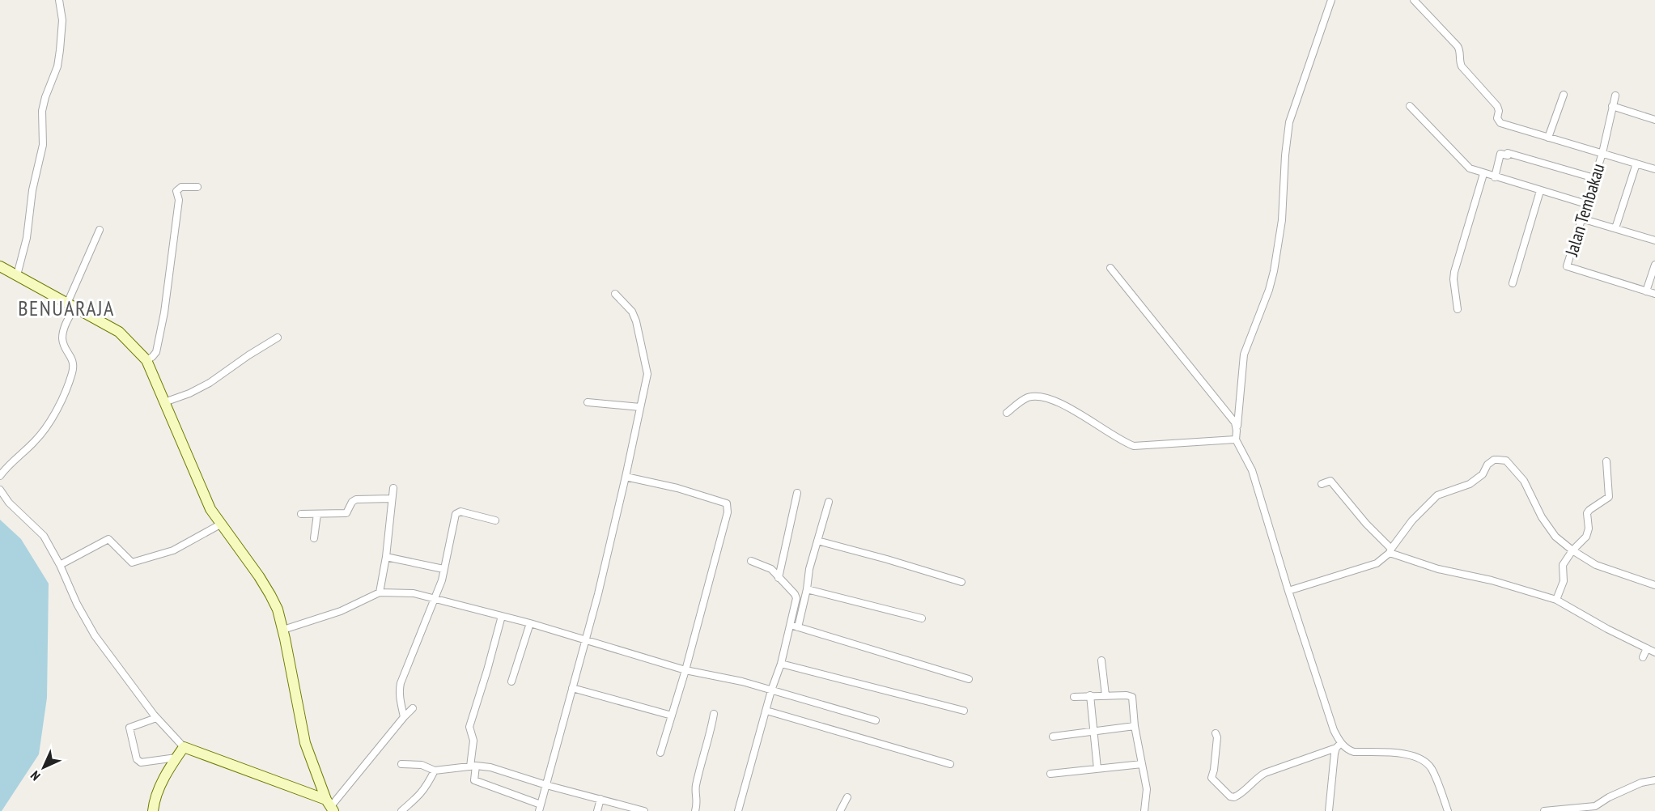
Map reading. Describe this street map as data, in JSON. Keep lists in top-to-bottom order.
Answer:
{
  "streets": {
    "street": ["Jalan Tembakau"]
  },
  "districts": ["BENUARAJA"],
  "north": "bottom left"
}
